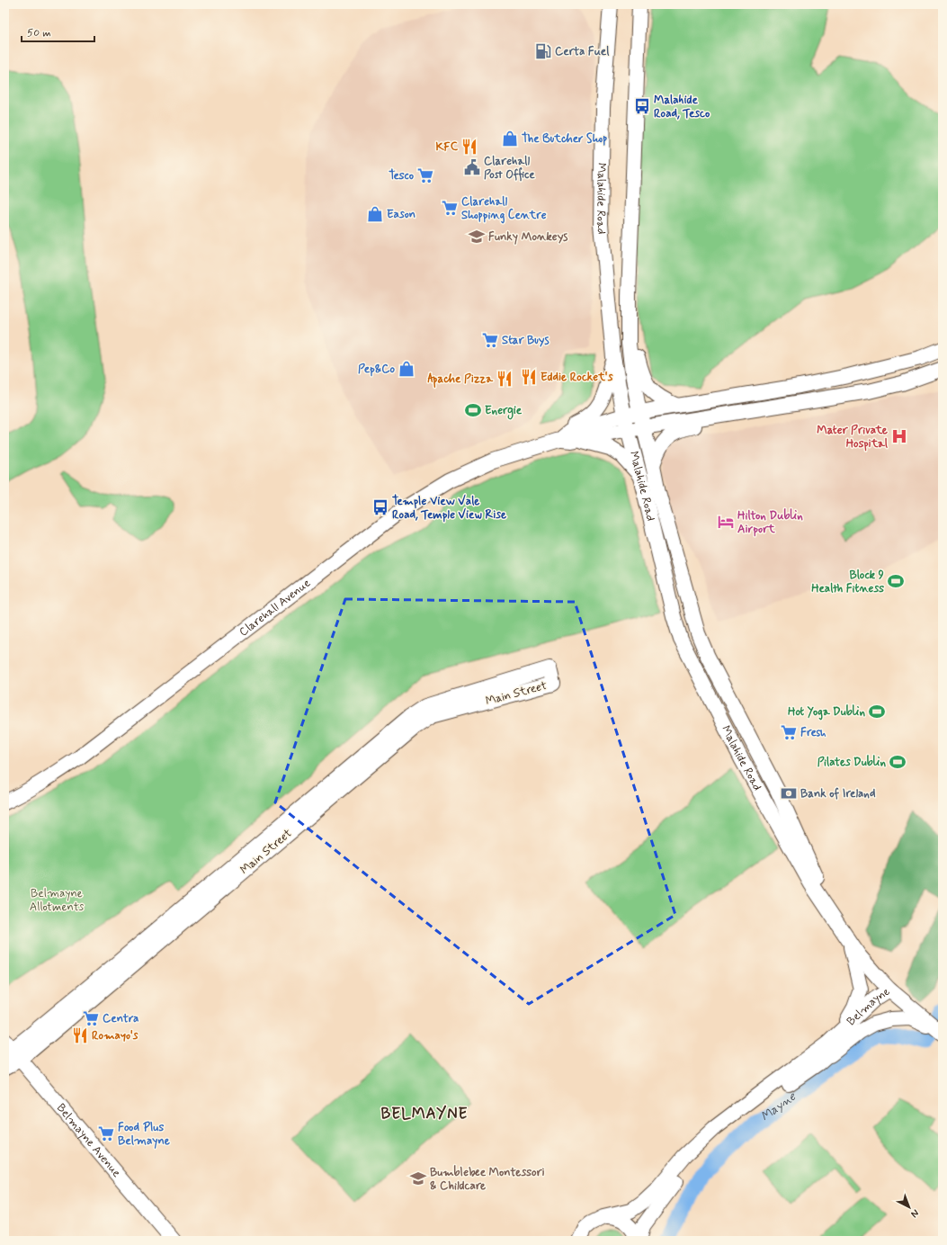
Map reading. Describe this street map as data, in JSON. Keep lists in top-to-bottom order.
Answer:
{
  "streets": {
    "main road": [
      "Malahide Road",
      "Clarehall Avenue",
      "Main Street",
      "Belmayne",
      "Belmayne Avenue"
    ]
  },
  "crossings": [
    ["Malahide Road", "Clarehall Avenue"],
    ["Malahide Road", "Belmayne"],
    ["Main Street", "Belmayne Avenue"]
  ],
  "districts": ["BELMAYNE"],
  "water": ["Mayne"],
  "parks": ["Belmayne Allotments"],
  "places": {
    "fuel station": ["Certa Fuel"],
    "bus stop": ["Malahide Road, Tesco", "Temple View Vale Road, Temple View Rise"],
    "shop": ["The Butcher Shop", "Eason", "Pep&Co"],
    "restaurant": [
      "KFC",
      "Eddie Rocket's",
      "Apache Pizza",
      "Romayo's"
    ],
    "public building": ["Clarehall Post Office"],
    "supermarket": [
      "Tesco",
      "Clarehall Shopping Centre",
      "Star Buys",
      "Fresh",
      "Centra",
      "Food Plus Belmayne"
    ],
    "school or university": ["Funky Monkeys", "Bumblebee Montessori & Childcare"],
    "sports": [
      "Energie",
      "Block 9 Health Fitness",
      "Hot Yoga Dublin",
      "Pilates Dublin"
    ],
    "hospital": ["Mater Private Hospital"],
    "hotel": ["Hilton Dublin Airport"],
    "bank": ["Bank of Ireland"]
  },
  "scale_bar": "50 m",
  "north": "bottom right"
}
